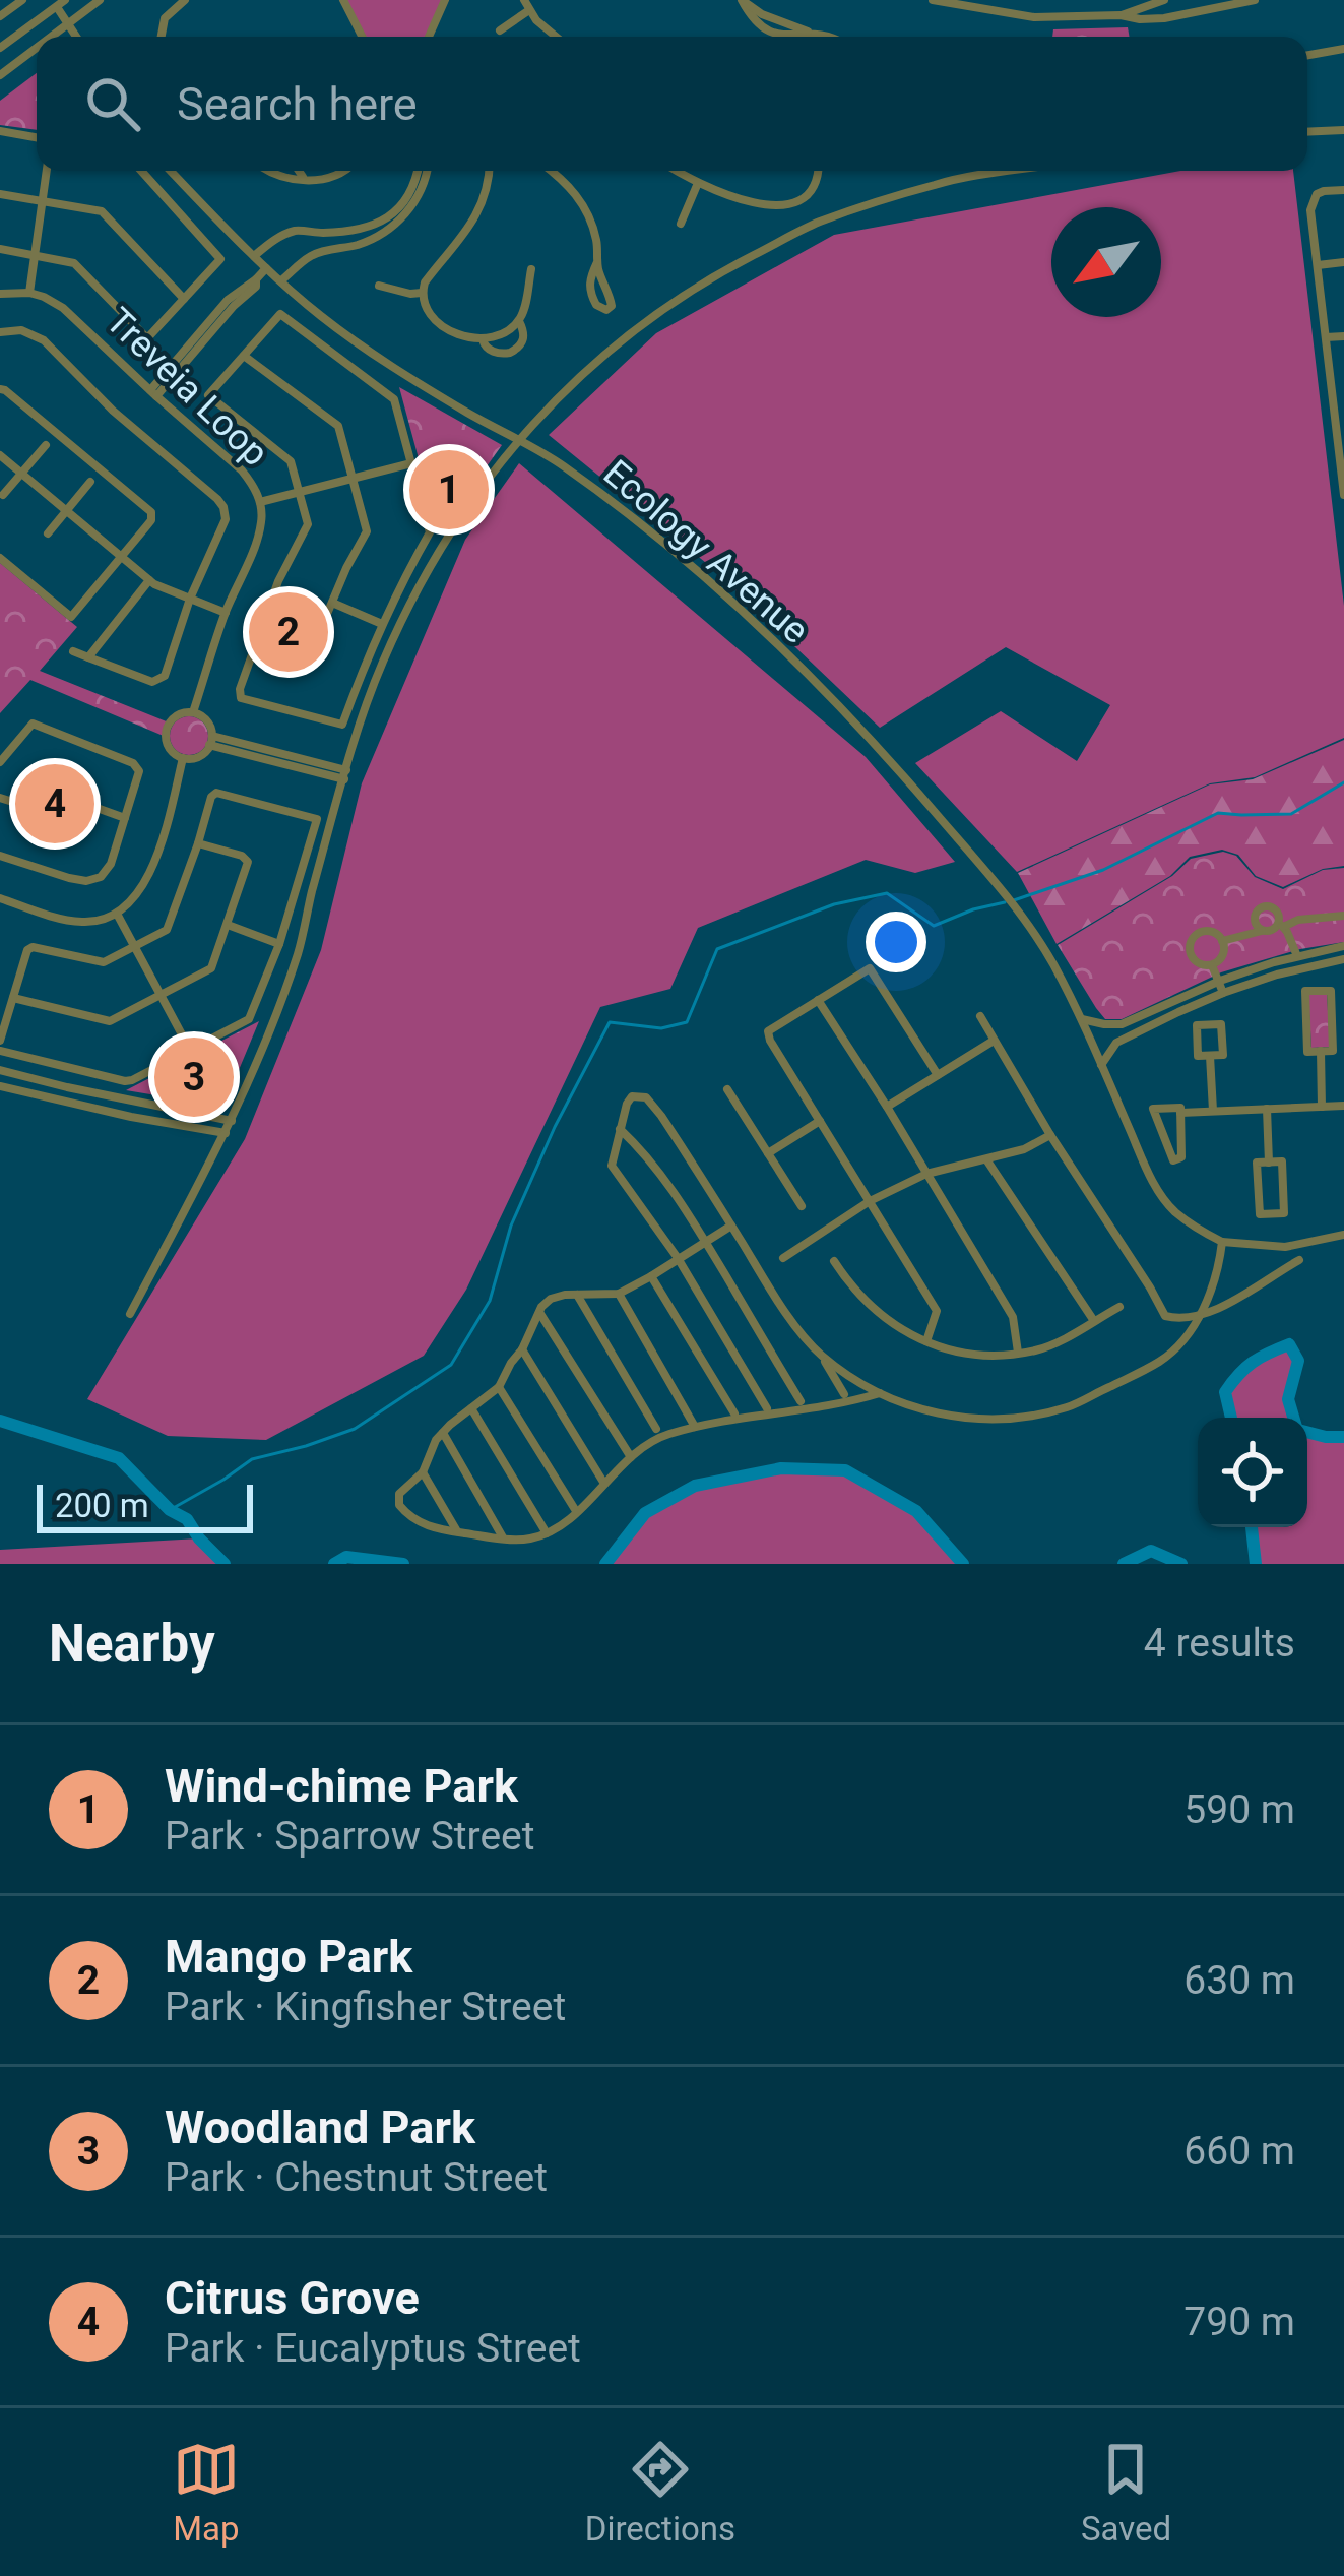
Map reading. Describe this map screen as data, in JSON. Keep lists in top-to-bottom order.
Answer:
{
  "streets": {
    "street": ["Treveia Loop", "Ecology Avenue"]
  },
  "scale_bar": "200 m",
  "north": "bottom left",
  "page": {
    "search": "Search here",
    "pins": [
      "1",
      "2",
      "4",
      "3"
    ],
    "scale": "200 m",
    "heading": ["Nearby", "4 results"],
    "list": [
      {
        "mark": "1",
        "name": "Wind-chime Park",
        "note": "Park · Sparrow Street",
        "value": "590 m"
      },
      {
        "mark": "2",
        "name": "Mango Park",
        "note": "Park · Kingfisher Street",
        "value": "630 m"
      },
      {
        "mark": "3",
        "name": "Woodland Park",
        "note": "Park · Chestnut Street",
        "value": "660 m"
      },
      {
        "mark": "4",
        "name": "Citrus Grove",
        "note": "Park · Eucalyptus Street",
        "value": "790 m"
      }
    ],
    "nav": ["Map", "Directions", "Saved"]
  }
}
